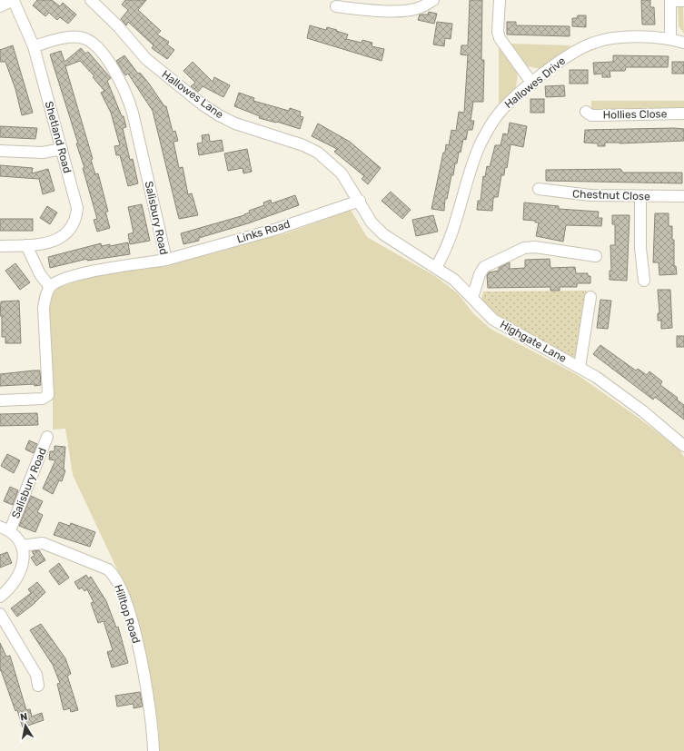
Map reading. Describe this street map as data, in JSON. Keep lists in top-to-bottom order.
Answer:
{
  "streets": {
    "street": [
      "Hallowes Drive",
      "Hallowes Lane",
      "Hollies Close",
      "Shetland Road",
      "Chestnut Close",
      "Salisbury Road",
      "Links Road",
      "Highgate Lane",
      "Hilltop Road"
    ]
  },
  "crossings": [
    ["Hallowes Drive", "Highgate Lane"],
    ["Hallowes Lane", "Links Road"],
    ["Hallowes Lane", "Highgate Lane"],
    ["Shetland Road", "Salisbury Road"],
    ["Salisbury Road", "Links Road"],
    ["Links Road", "Highgate Lane"]
  ],
  "north": "top"
}
